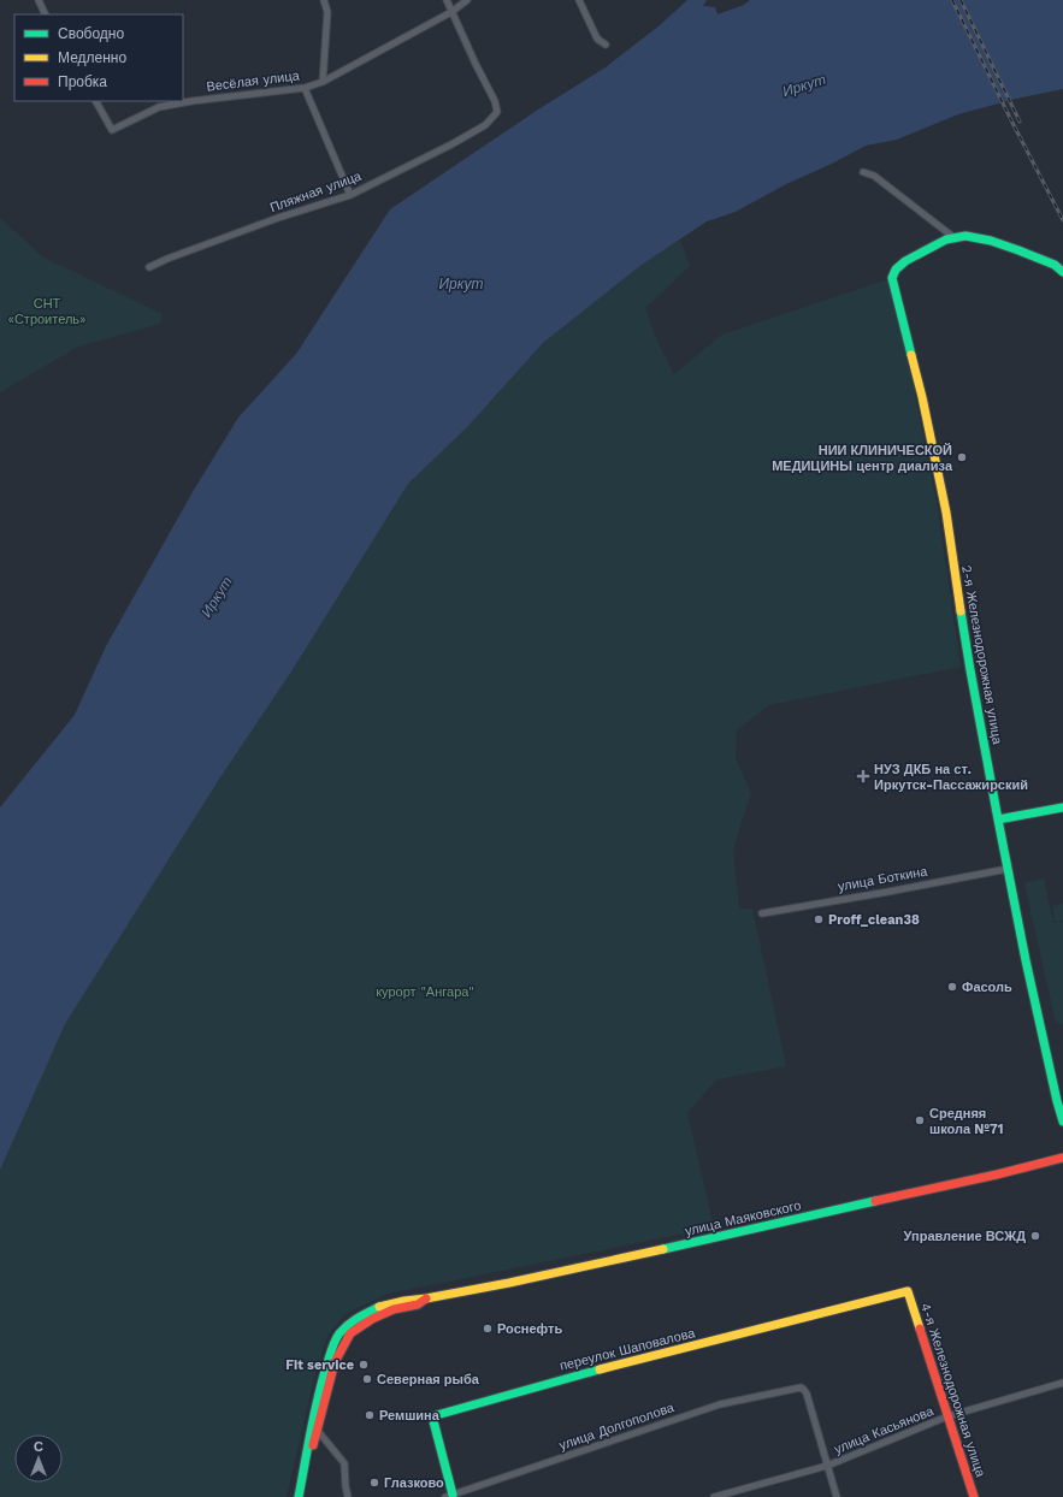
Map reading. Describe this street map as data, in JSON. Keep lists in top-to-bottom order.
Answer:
{
  "streets": {
    "street": [
      "Весёлая улица",
      "Пляжная улица",
      "2-я Железнодорожная улица",
      "улица Боткина",
      "улица Маяковского",
      "переулок Шаповалова",
      "4-я Железнодорожная улица",
      "улица Долгополова",
      "улица Касьянова"
    ]
  },
  "crossings": [
    ["Весёлая улица", "Пляжная улица"],
    ["2-я Железнодорожная улица", "улица Боткина"],
    ["переулок Шаповалова", "4-я Железнодорожная улица"],
    ["переулок Шаповалова", "улица Долгополова"],
    ["4-я Железнодорожная улица", "улица Касьянова"],
    ["улица Долгополова", "улица Касьянова"]
  ],
  "water": ["Иркут"],
  "parks": ["СНТ «Строитель»", "курорт \"Ангара\""],
  "places": {
    "other": [
      "НИИ КЛИНИЧЕСКОЙ МЕДИЦИНЫ центр диализа",
      "Proff_clean38",
      "Фасоль",
      "Средняя школа №71",
      "Управление ВСЖД",
      "Роснефть",
      "Fit service",
      "Северная рыба",
      "Ремшина",
      "Глазково"
    ],
    "health": ["НУЗ ДКБ на ст. Иркутск-Пассажирский"]
  },
  "legend": ["Свободно", "Медленно", "Пробка"],
  "north": "top"
}
